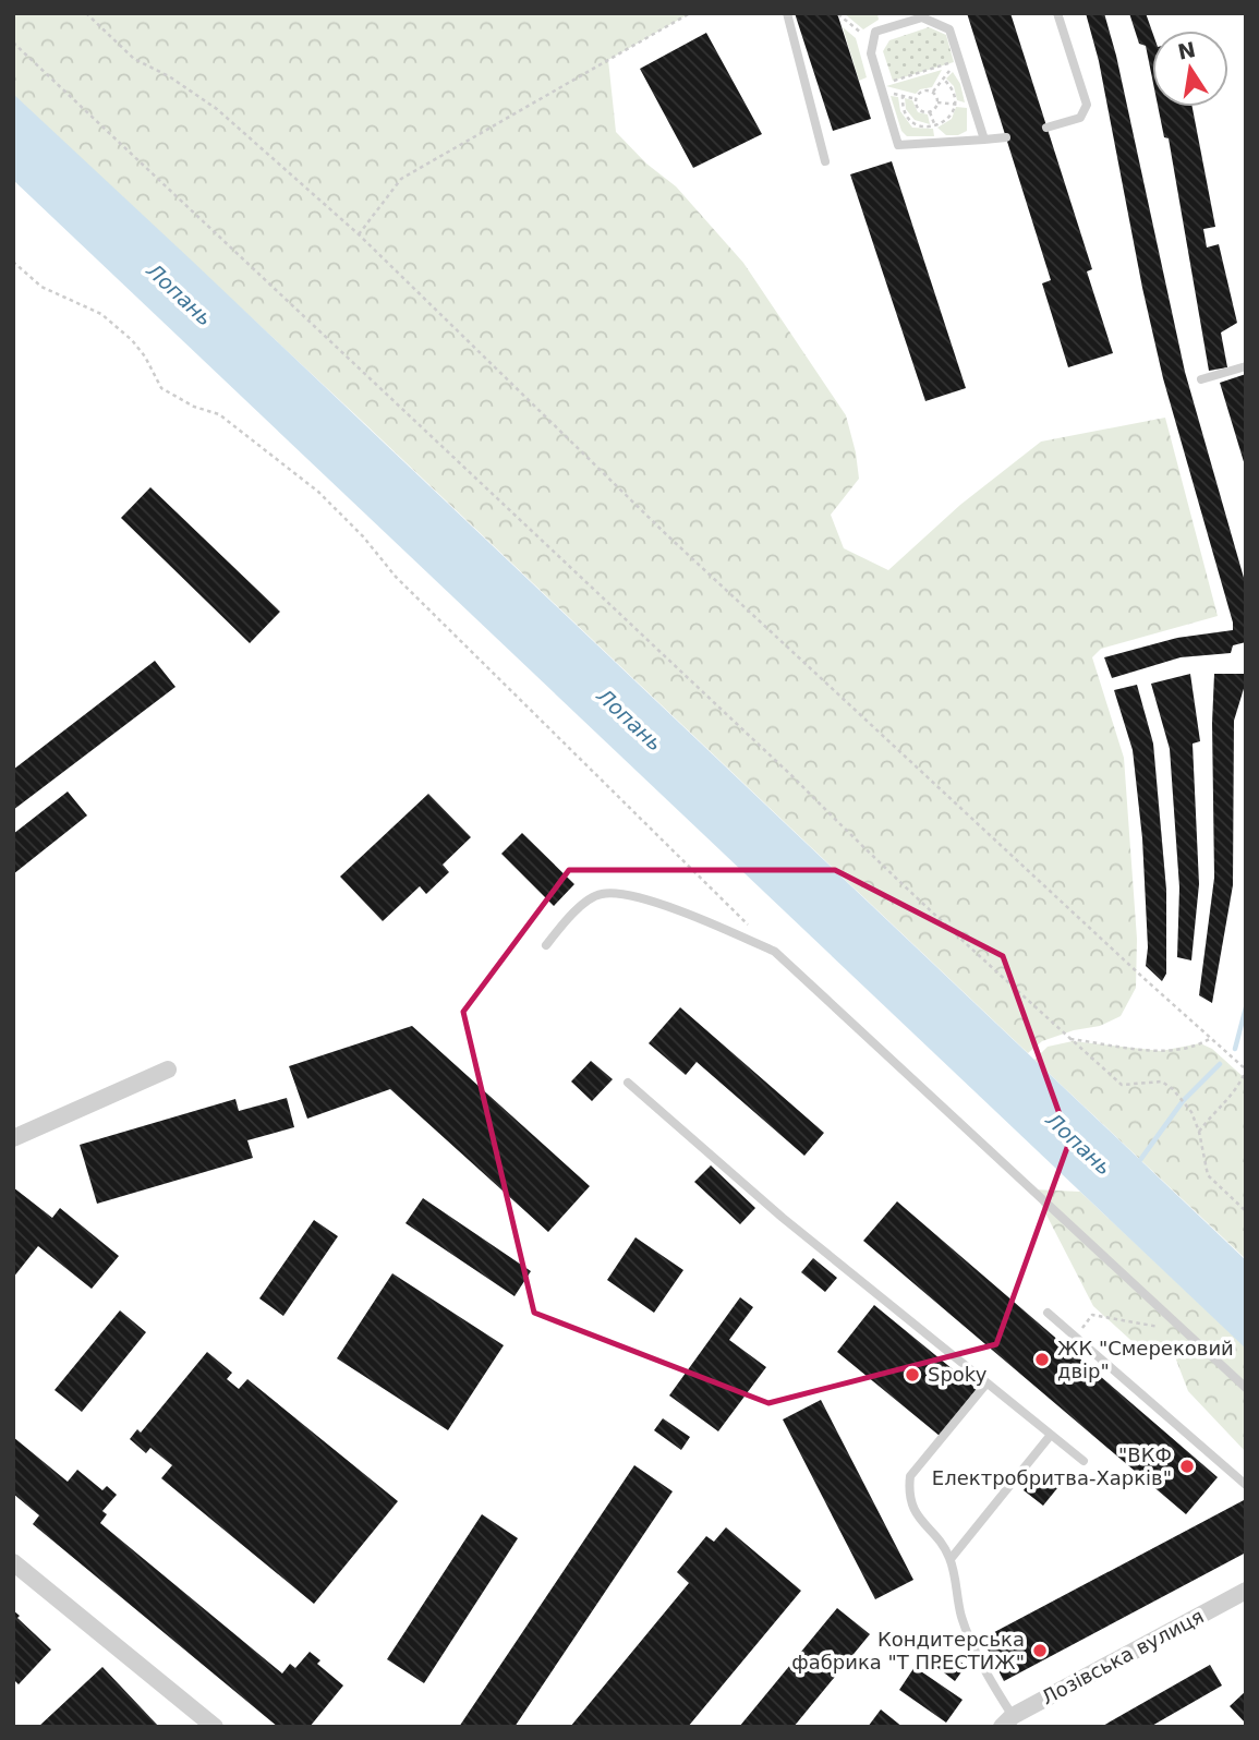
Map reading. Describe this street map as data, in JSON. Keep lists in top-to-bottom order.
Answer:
{
  "streets": {
    "street": ["Лозівська вулиця"]
  },
  "water": ["Лопань"],
  "places": [
    "ЖК \"Смерековий двір\"",
    "Spoky",
    "\"ВКФ Електробритва-Харків\"",
    "Кондитерська фабрика \"Т ПРЕСТИЖ\""
  ],
  "north": "top"
}
